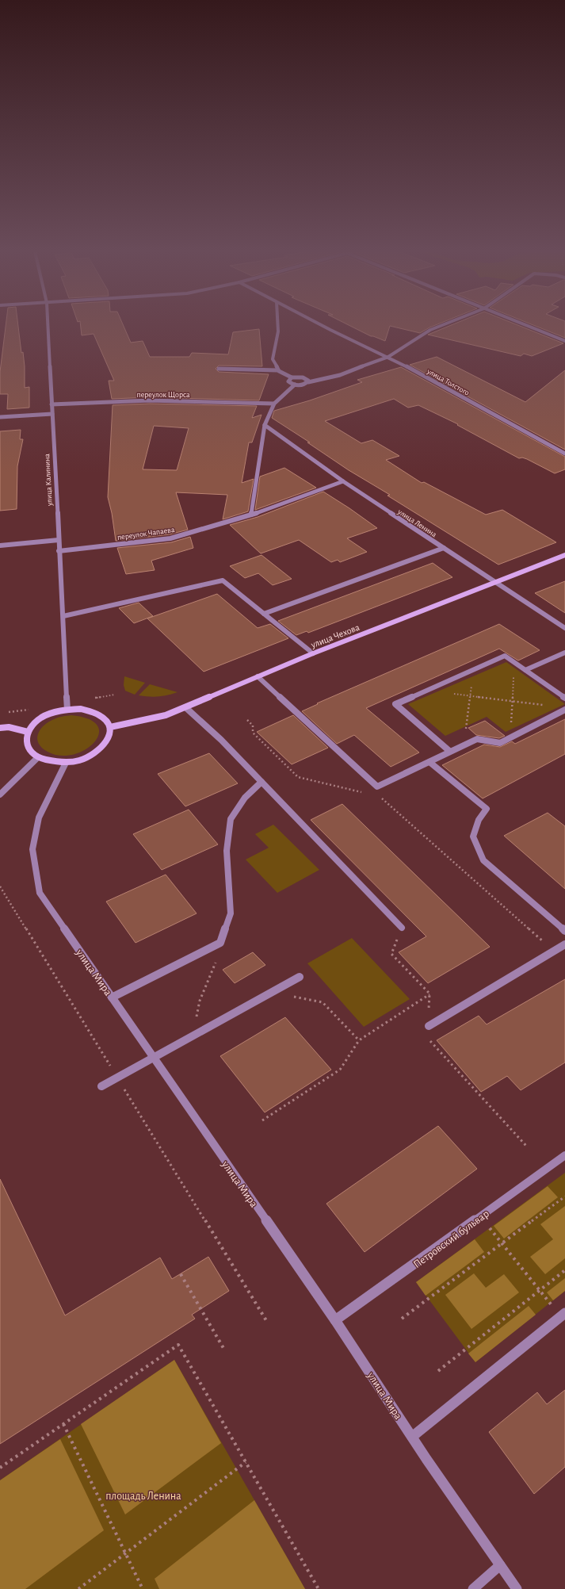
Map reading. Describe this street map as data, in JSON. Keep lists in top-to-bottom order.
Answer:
{
  "streets": {
    "main road": ["улица Чехова"],
    "street": [
      "улица Толстого",
      "переулок Щорса",
      "улица Калинина",
      "улица Ленина",
      "переулок Чапаева",
      "улица Мира",
      "Петровский бульвар"
    ]
  },
  "crossings": [
    ["переулок Щорса", "улица Калинина"],
    ["улица Калинина", "переулок Чапаева"],
    ["улица Калинина", "улица Чехова"],
    ["улица Калинина", "улица Мира"],
    ["улица Ленина", "переулок Чапаева"],
    ["улица Ленина", "улица Чехова"],
    ["улица Чехова", "улица Мира"],
    ["улица Мира", "Петровский бульвар"]
  ],
  "parks": ["площадь Ленина"]
}
